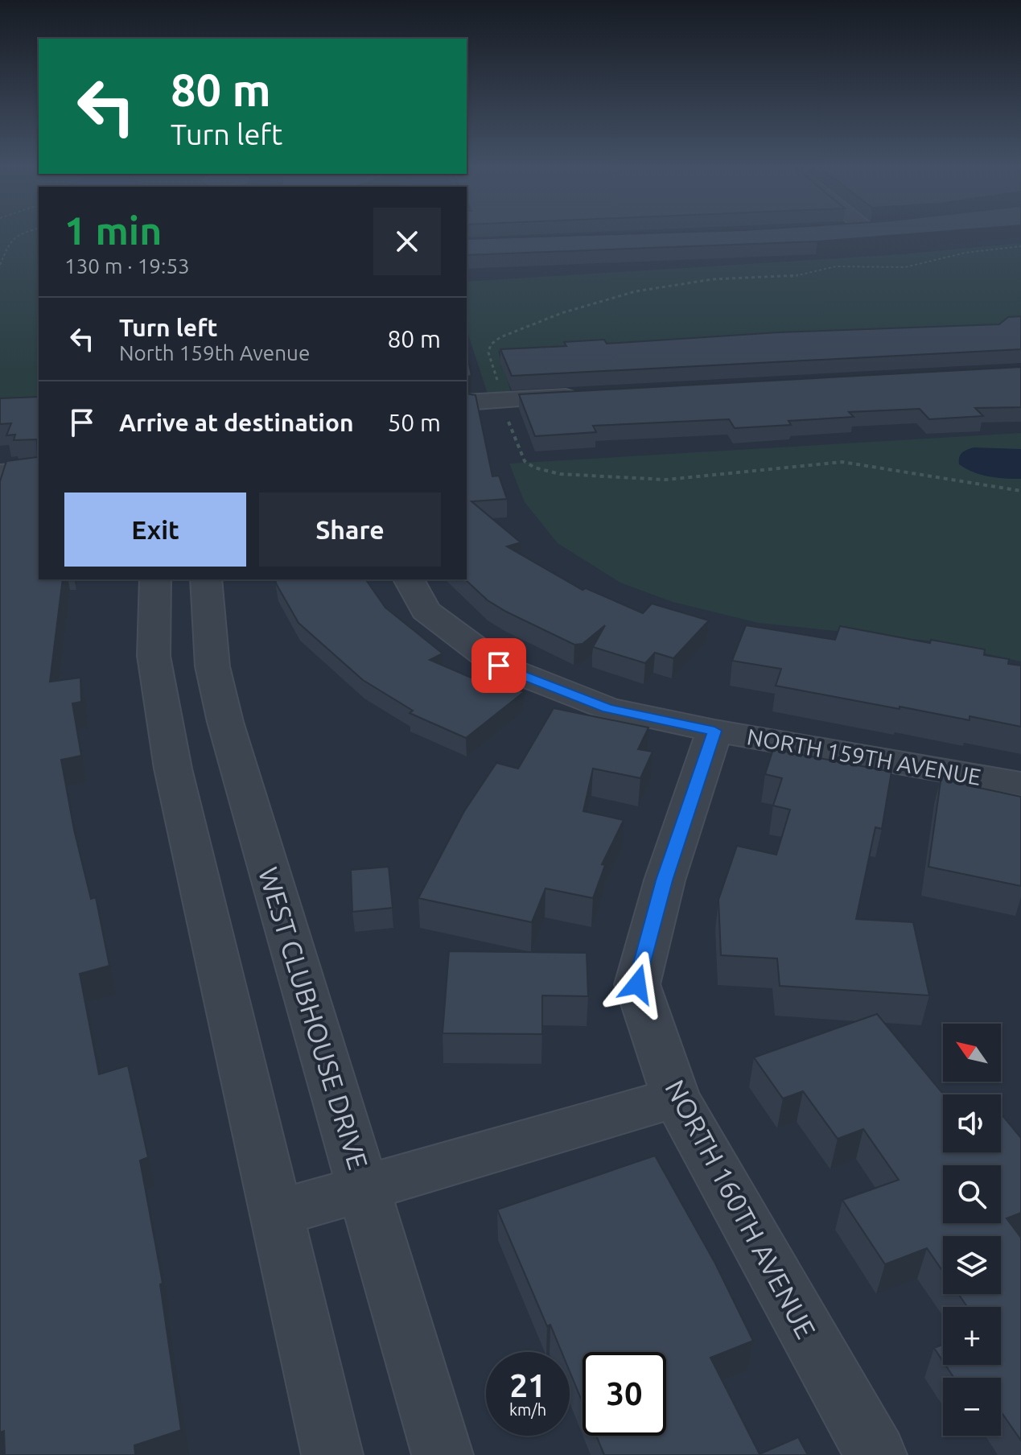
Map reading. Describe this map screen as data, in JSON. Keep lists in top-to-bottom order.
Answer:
{
  "streets": {
    "street": ["NORTH 159TH AVENUE", "WEST CLUBHOUSE DRIVE", "NORTH 160TH AVENUE"]
  },
  "crossings": [
    ["NORTH 159TH AVENUE", "NORTH 160TH AVENUE"]
  ],
  "north": "top left",
  "page": {
    "turn": ["80 m", "Turn left"],
    "heading": ["1 min", "130 m · 19:53"],
    "list": [
      {
        "name": "Turn left",
        "note": "North 159th Avenue",
        "value": "80 m"
      },
      {
        "name": "Arrive at destination",
        "value": "50 m"
      }
    ],
    "buttons": ["Exit", "Share"],
    "map_buttons": ["+", "−"],
    "speed": "21 km/h",
    "limit": "30"
  }
}
